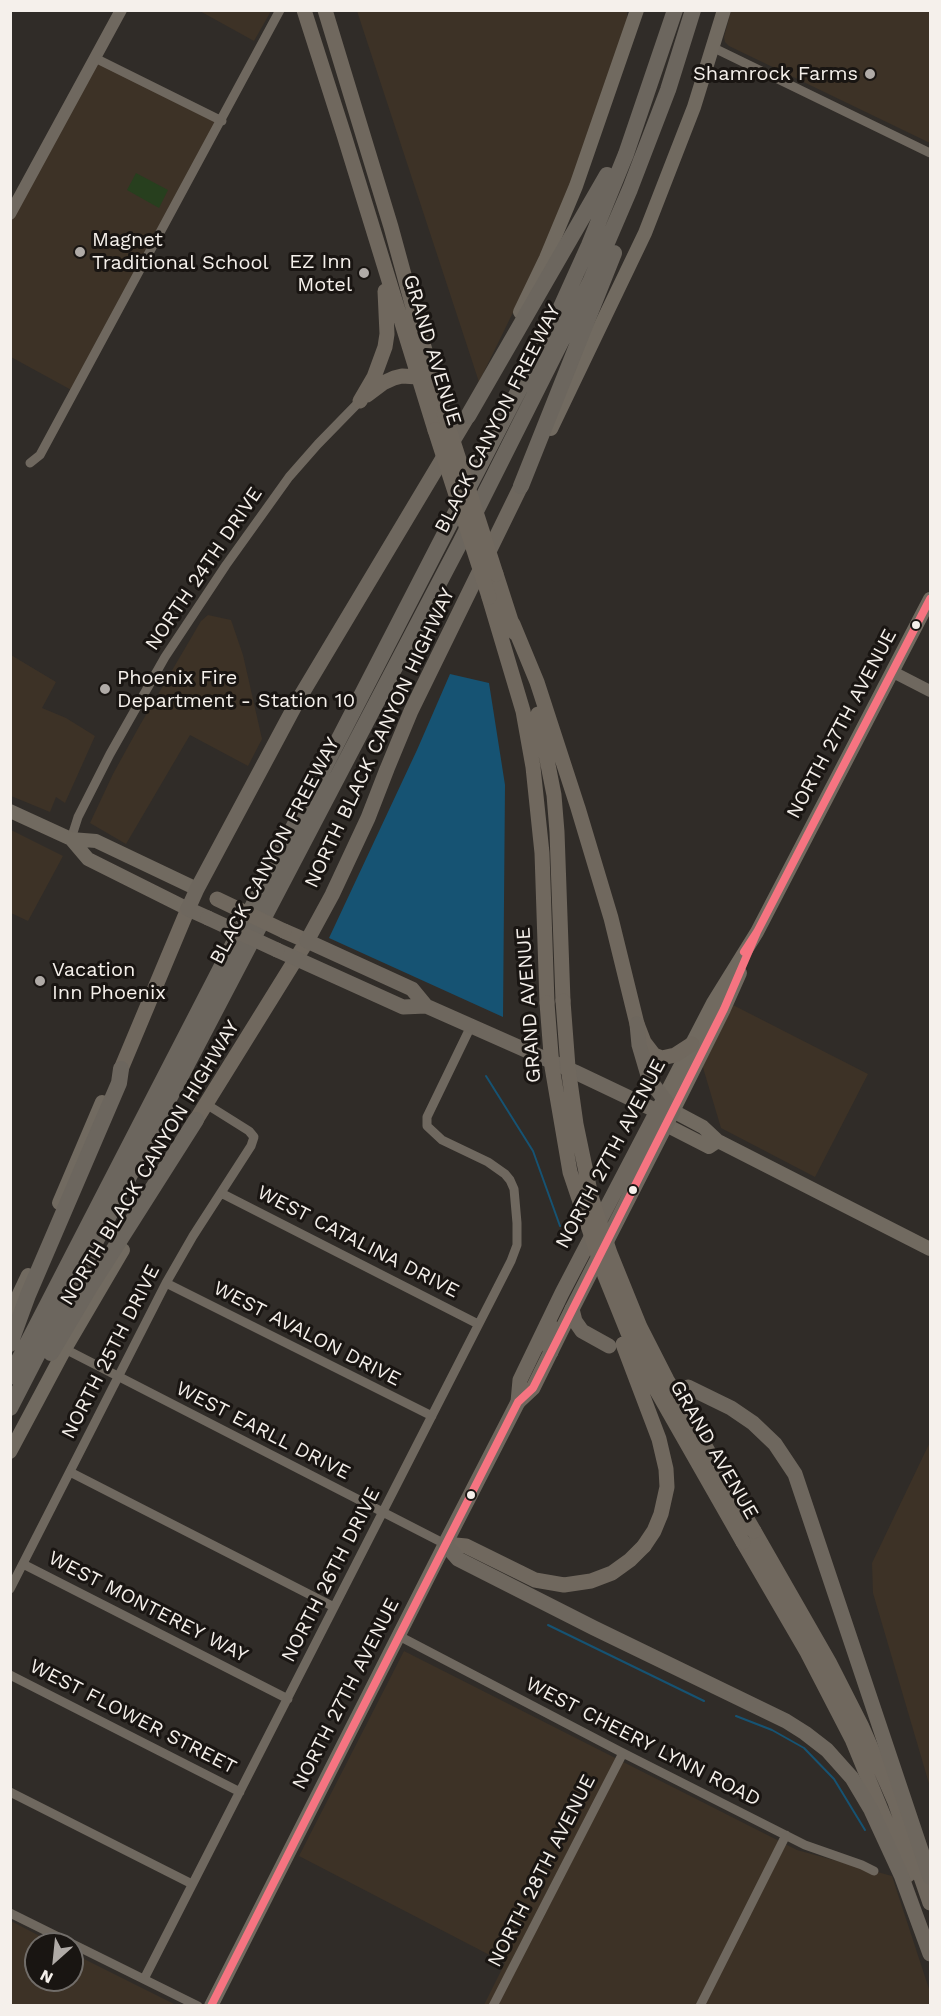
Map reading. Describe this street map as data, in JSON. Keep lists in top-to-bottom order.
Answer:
{
  "streets": {
    "highway": ["BLACK CANYON FREEWAY", "NORTH 27TH AVENUE", "NORTH BLACK CANYON HIGHWAY"],
    "main road": ["GRAND AVENUE"],
    "street": [
      "NORTH 24TH DRIVE",
      "WEST CATALINA DRIVE",
      "WEST AVALON DRIVE",
      "NORTH 25TH DRIVE",
      "WEST EARLL DRIVE",
      "NORTH 26TH DRIVE",
      "WEST MONTEREY WAY",
      "WEST FLOWER STREET",
      "WEST CHEERY LYNN ROAD",
      "NORTH 28TH AVENUE"
    ]
  },
  "crossings": [
    ["NORTH 27TH AVENUE", "WEST EARLL DRIVE"],
    ["NORTH 27TH AVENUE", "WEST CHEERY LYNN ROAD"],
    ["NORTH BLACK CANYON HIGHWAY", "NORTH 25TH DRIVE"],
    ["NORTH BLACK CANYON HIGHWAY", "WEST EARLL DRIVE"],
    ["WEST CATALINA DRIVE", "NORTH 25TH DRIVE"],
    ["WEST CATALINA DRIVE", "NORTH 26TH DRIVE"],
    ["WEST AVALON DRIVE", "NORTH 25TH DRIVE"],
    ["WEST AVALON DRIVE", "NORTH 26TH DRIVE"],
    ["NORTH 25TH DRIVE", "WEST EARLL DRIVE"],
    ["NORTH 25TH DRIVE", "WEST MONTEREY WAY"],
    ["WEST EARLL DRIVE", "NORTH 26TH DRIVE"],
    ["NORTH 26TH DRIVE", "WEST MONTEREY WAY"],
    ["NORTH 26TH DRIVE", "WEST FLOWER STREET"],
    ["WEST CHEERY LYNN ROAD", "NORTH 28TH AVENUE"]
  ],
  "places": [
    "Shamrock Farms",
    "Magnet Traditional School",
    "EZ Inn Motel",
    "Phoenix Fire Department - Station 10",
    "Vacation Inn Phoenix"
  ],
  "north": "bottom left"
}
